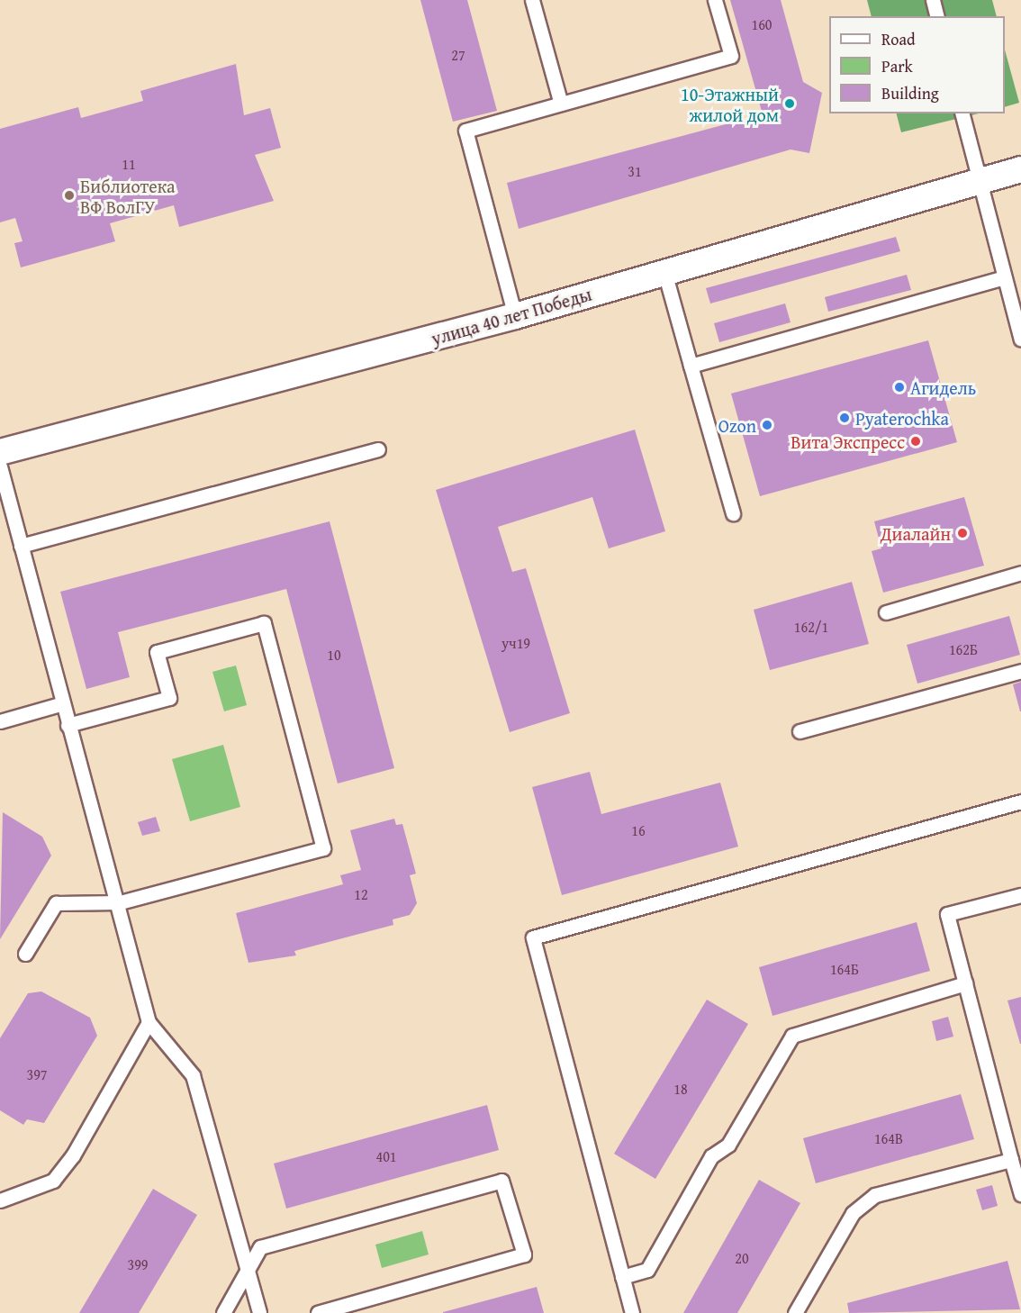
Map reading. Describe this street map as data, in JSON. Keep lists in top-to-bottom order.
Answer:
{
  "streets": {
    "street": ["улица 40 лет Победы"]
  },
  "places": [
    "10-Этажный жилой дом",
    "Библиотека ВФ ВолГУ",
    "Агидель",
    "Pyaterochka",
    "Ozon",
    "Вита Экспресс",
    "Диалайн"
  ],
  "house_numbers": [
    "160",
    "27",
    "11",
    "31",
    "162/1",
    "уч19",
    "162Б",
    "10",
    "16",
    "12",
    "164Б",
    "397",
    "18",
    "164В",
    "401",
    "20",
    "399"
  ],
  "legend": ["Road", "Park", "Building"]
}
